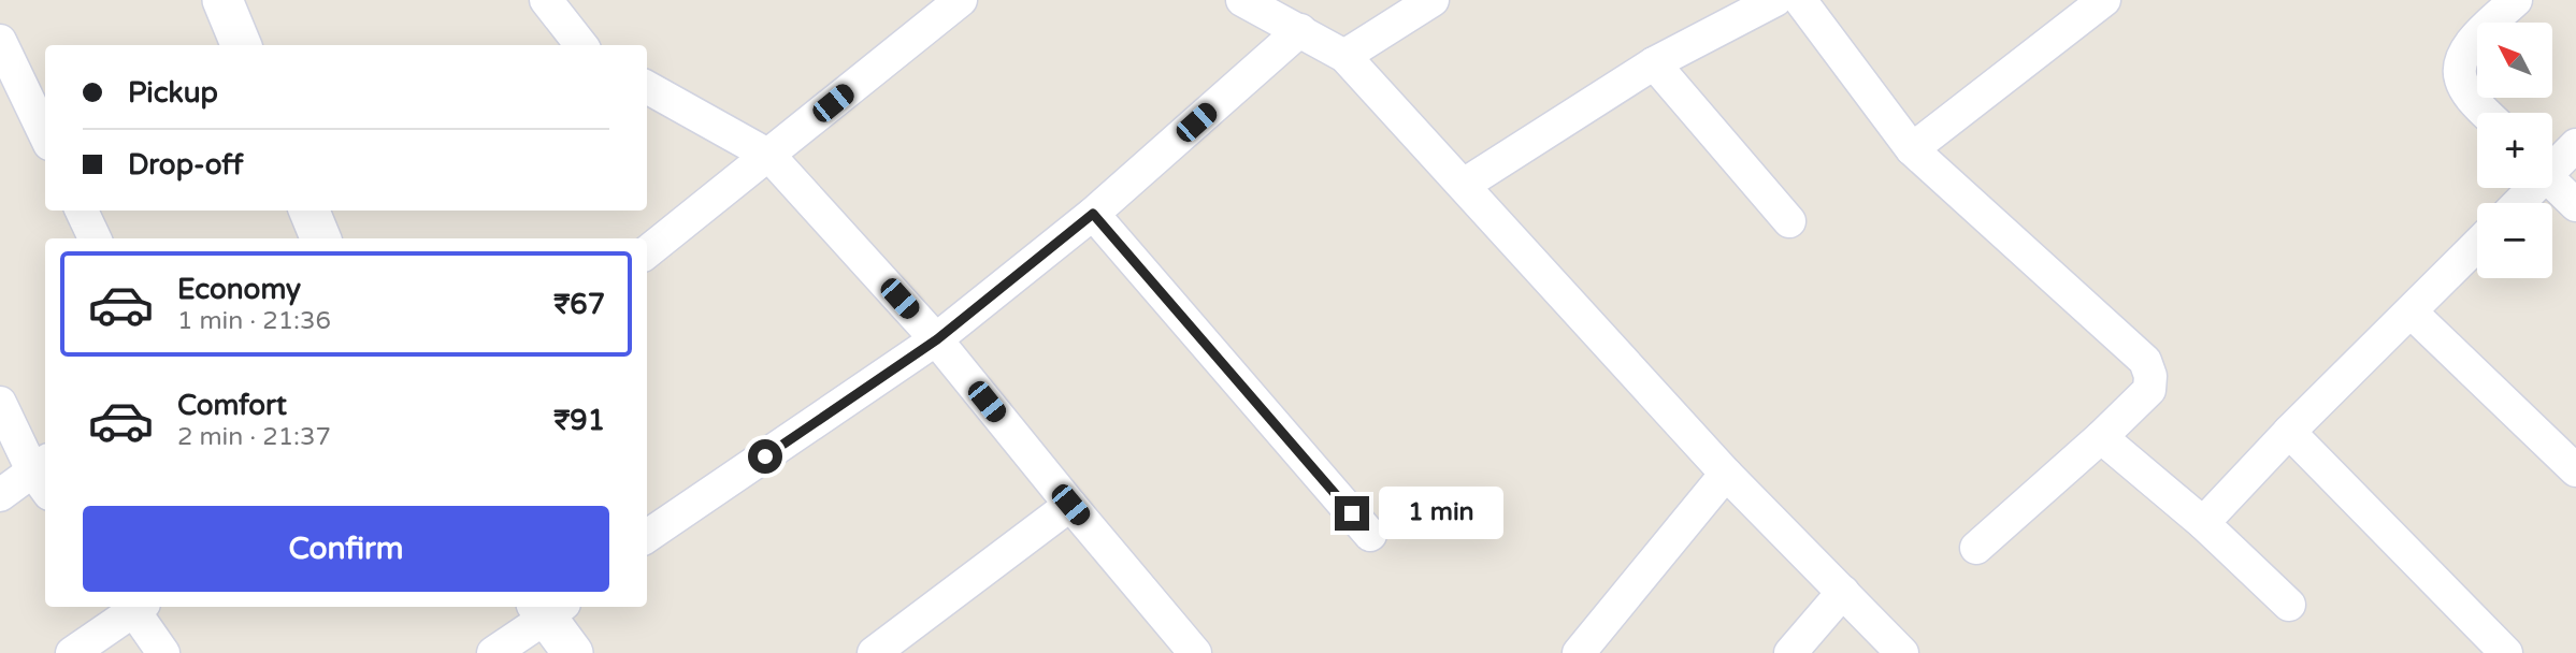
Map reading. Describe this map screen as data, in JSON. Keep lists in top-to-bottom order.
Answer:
{
  "north": "top left",
  "page": {
    "map_buttons": ["+", "−"],
    "banner": ["Pickup", "Drop-off"],
    "list": [
      {
        "name": "Economy",
        "note": "1 min · 21:36",
        "value": "₹67"
      },
      {
        "name": "Comfort",
        "note": "2 min · 21:37",
        "value": "₹91"
      }
    ],
    "bubble": "1 min",
    "buttons": "Confirm"
  }
}
